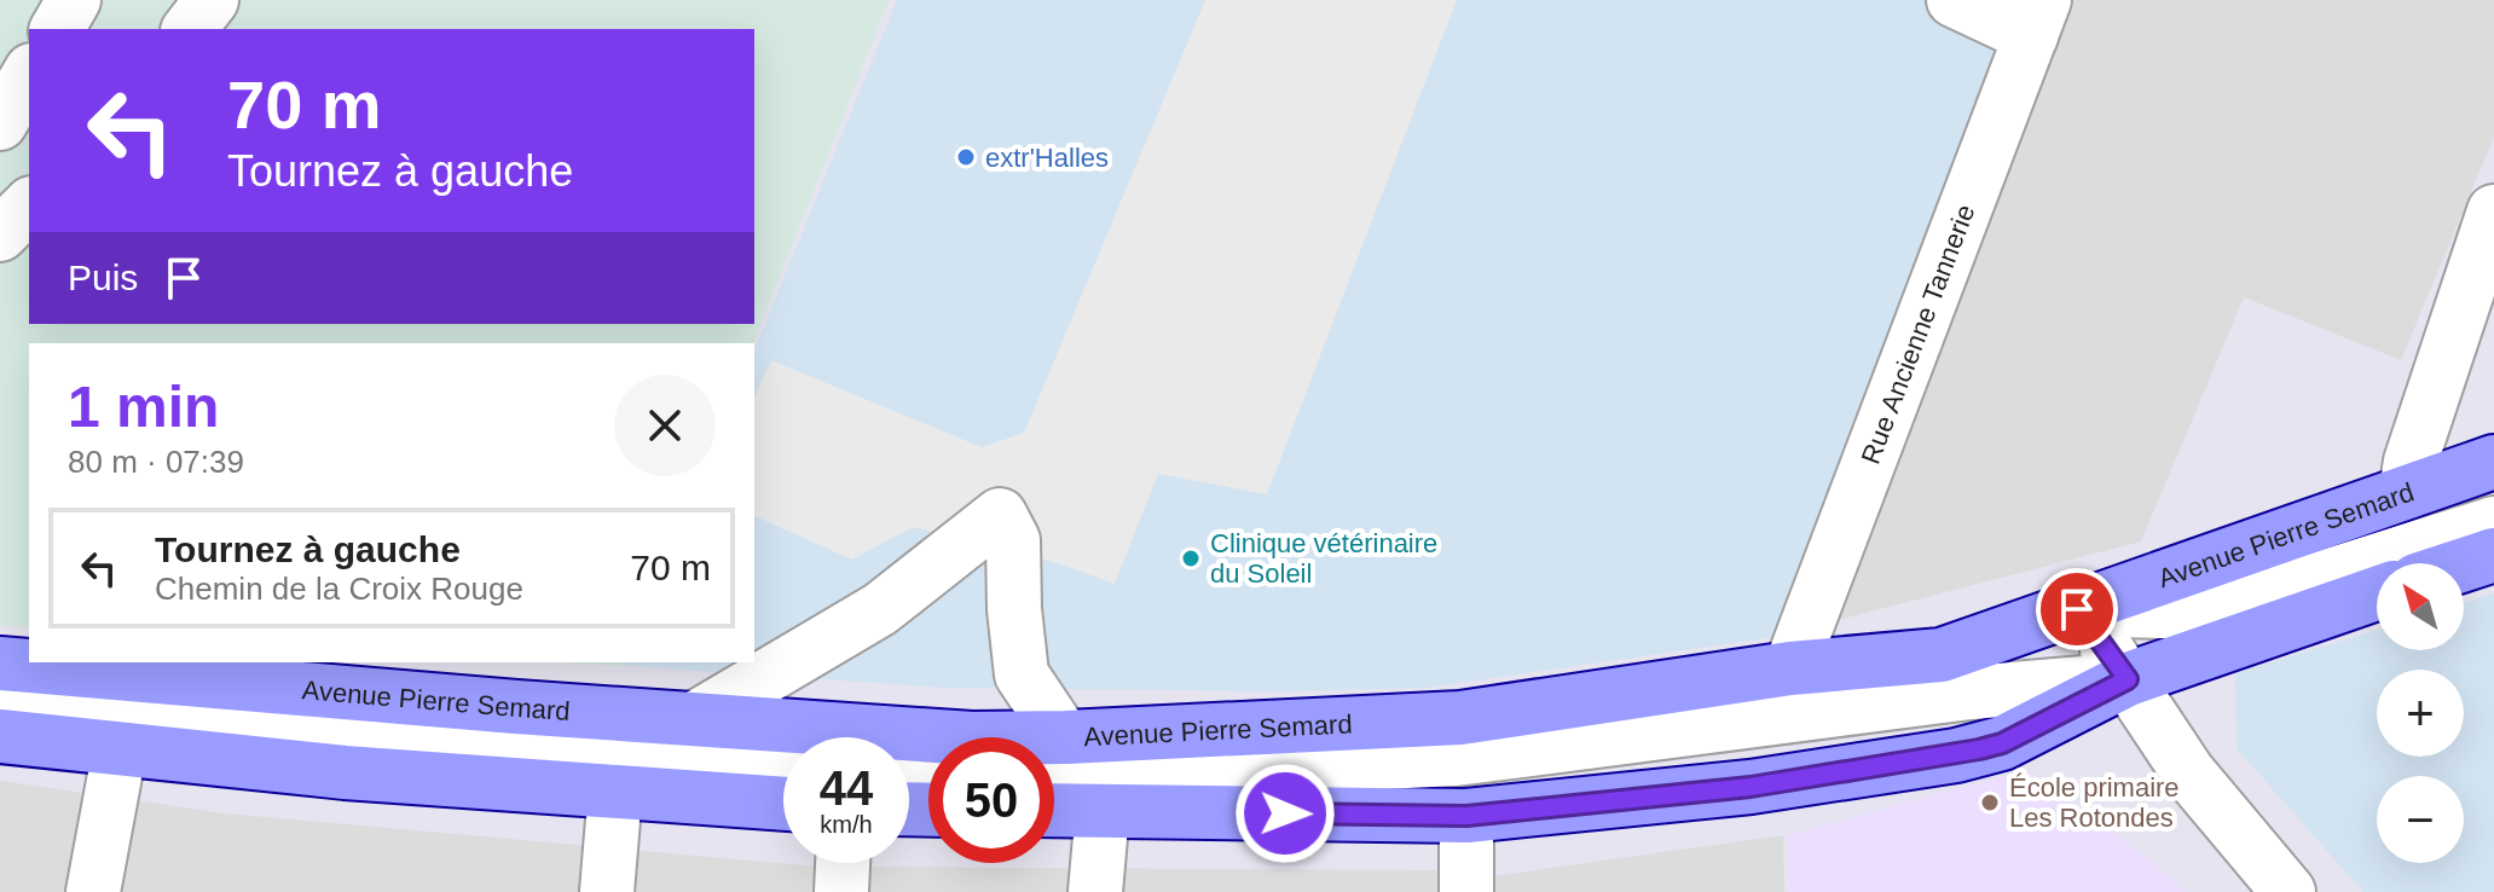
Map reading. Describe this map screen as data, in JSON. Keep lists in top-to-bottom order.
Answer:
{
  "streets": {
    "main road": ["Avenue Pierre Semard"],
    "street": ["Rue Ancienne Tannerie"]
  },
  "crossings": [
    ["Rue Ancienne Tannerie", "Avenue Pierre Semard"]
  ],
  "places": ["extr'Halles", "Clinique vétérinaire du Soleil", "École primaire Les Rotondes"],
  "north": "top left",
  "page": {
    "turn": ["70 m", "Tournez à gauche"],
    "then": "Puis",
    "heading": ["1 min", "80 m · 07:39"],
    "list": [
      {
        "name": "Tournez à gauche",
        "note": "Chemin de la Croix Rouge",
        "value": "70 m"
      }
    ],
    "map_buttons": ["+", "−"],
    "speed": "44 km/h",
    "limit": "50"
  }
}
